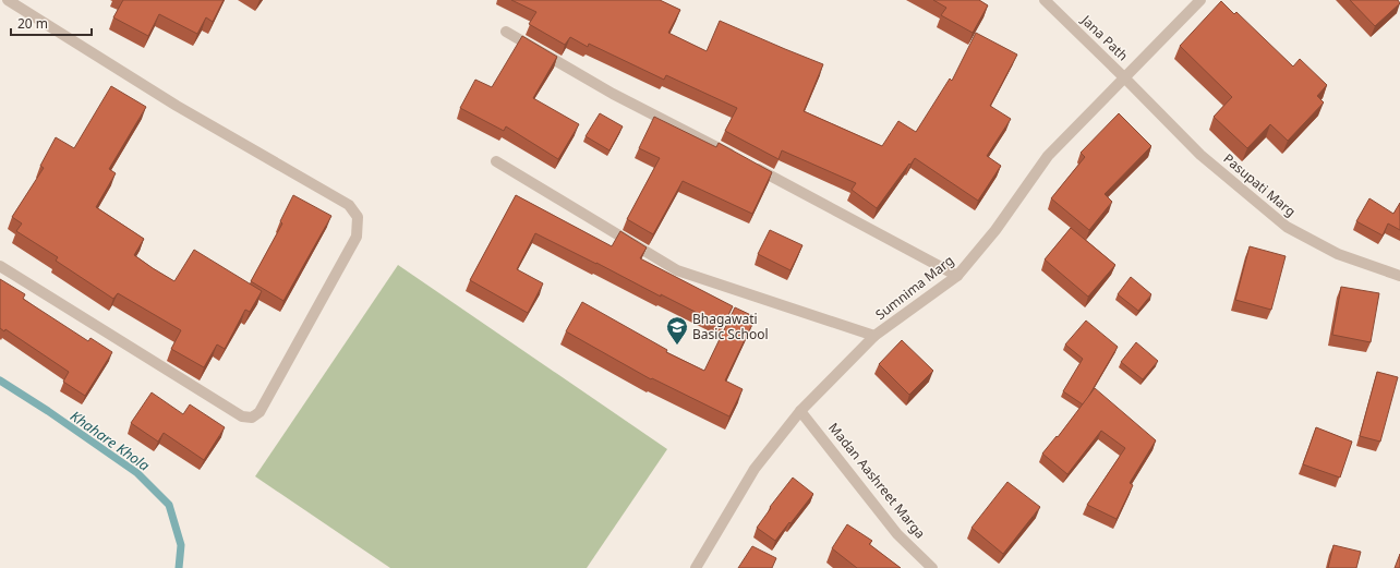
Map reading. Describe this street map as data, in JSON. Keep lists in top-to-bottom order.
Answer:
{
  "streets": {
    "street": [
      "Jana Path",
      "Pasupati Marg",
      "Sumnima Marg",
      "Madan Aashreet Marga"
    ]
  },
  "crossings": [
    ["Jana Path", "Pasupati Marg"],
    ["Jana Path", "Sumnima Marg"],
    ["Pasupati Marg", "Sumnima Marg"],
    ["Sumnima Marg", "Madan Aashreet Marga"]
  ],
  "water": ["Khahare Khola"],
  "places": {
    "school or university": ["Bhagawati Basic School"]
  },
  "scale_bar": "20 m"
}
